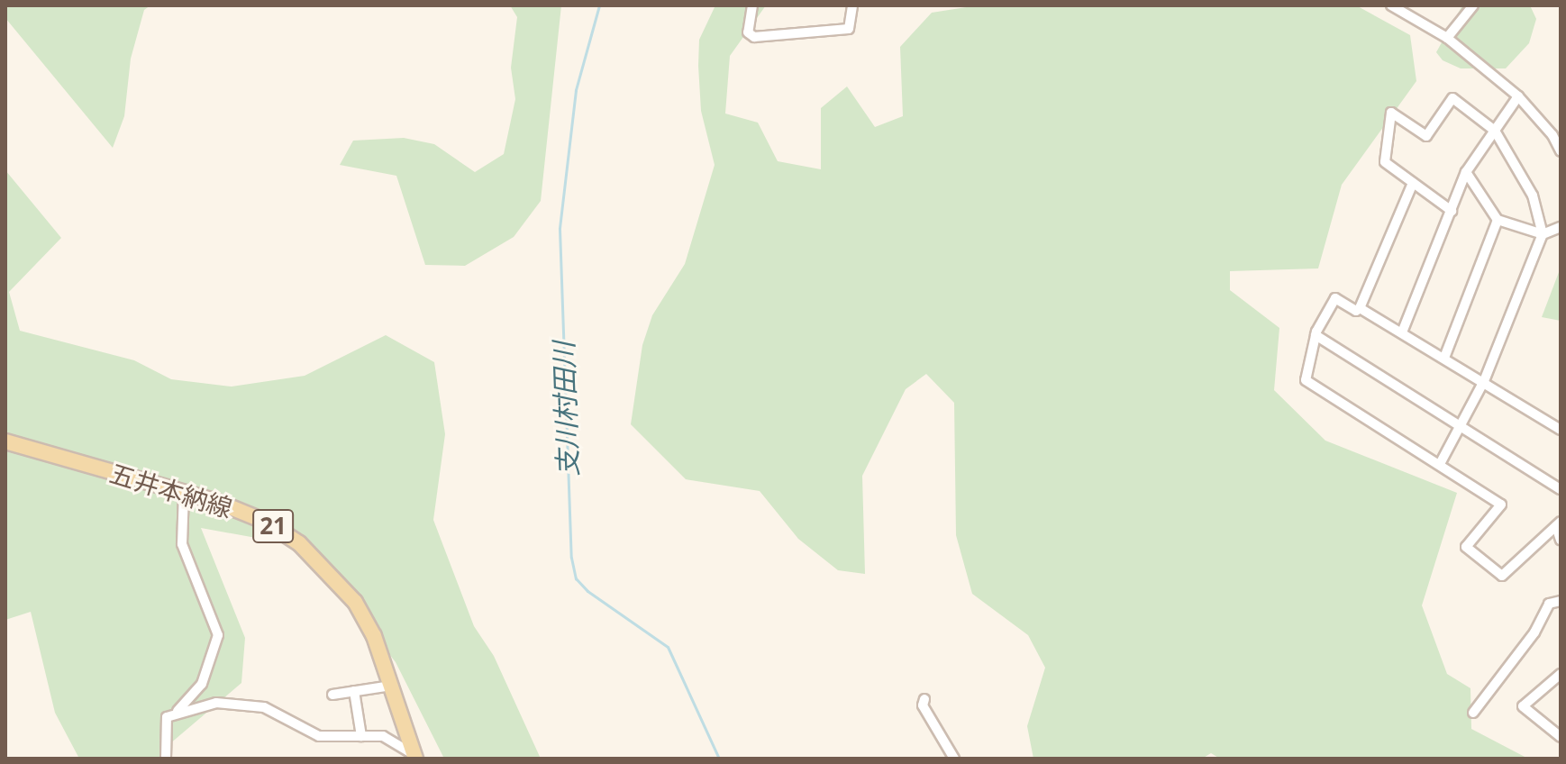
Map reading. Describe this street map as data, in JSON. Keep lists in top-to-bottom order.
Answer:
{
  "streets": {
    "main road": ["五井本納線", "21"]
  },
  "water": ["支川村田川"]
}
